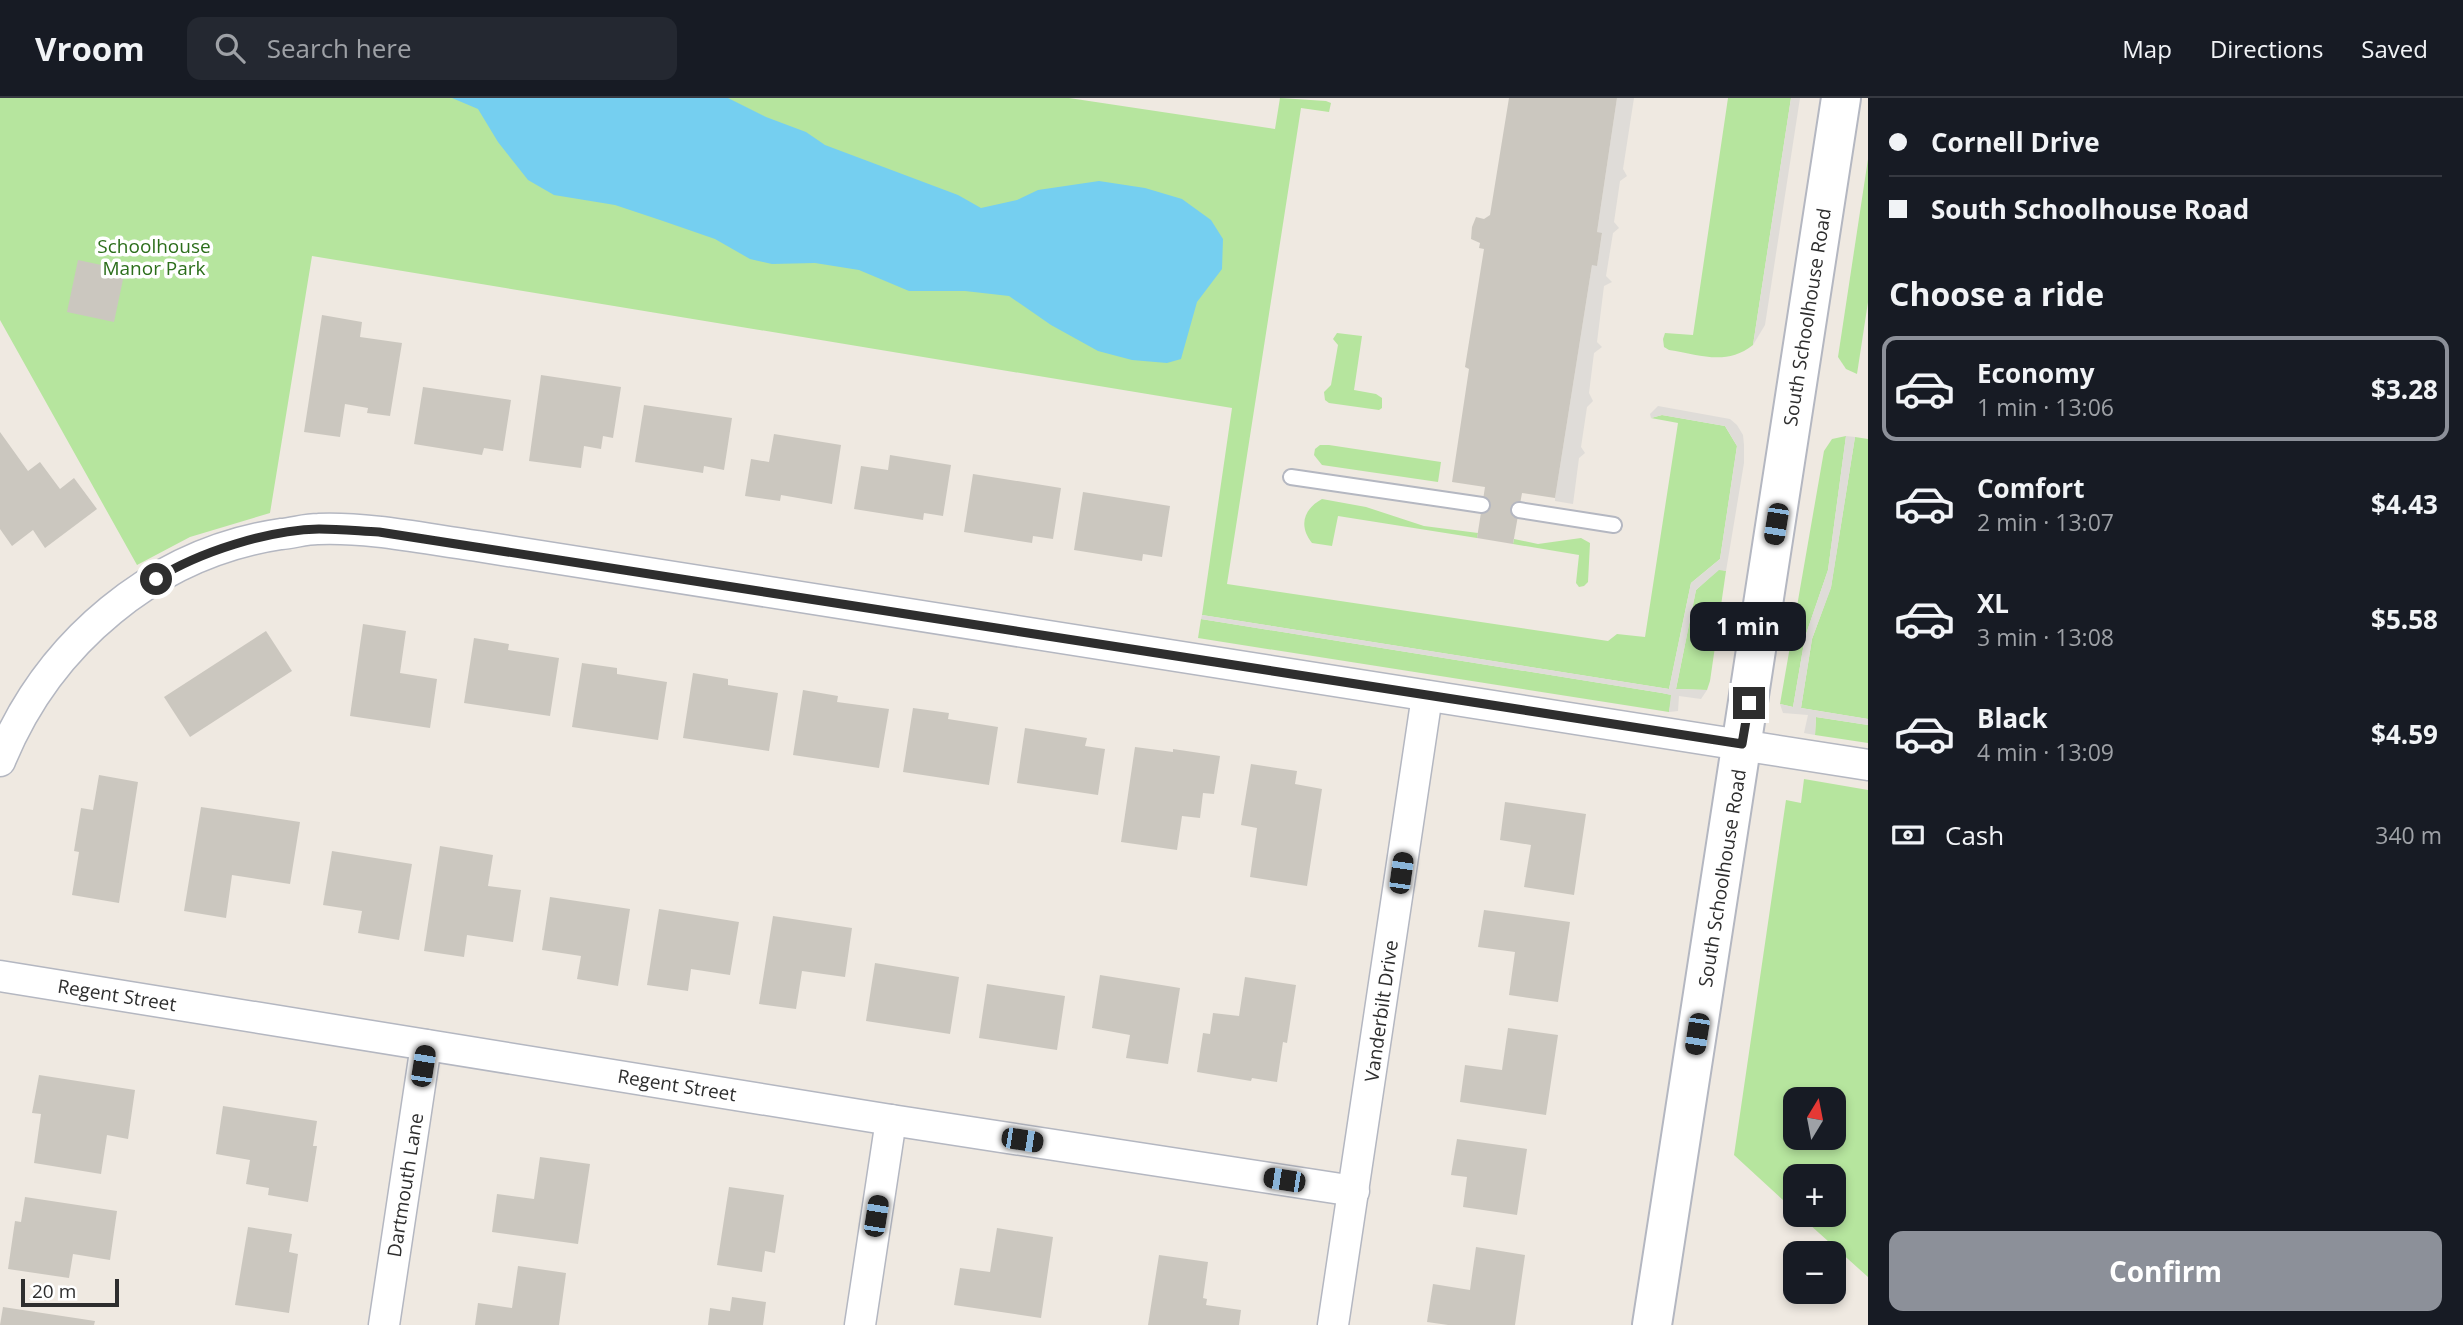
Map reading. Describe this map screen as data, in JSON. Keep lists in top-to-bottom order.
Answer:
{
  "streets": {
    "street": [
      "South Schoolhouse Road",
      "Regent Street",
      "Vanderbilt Drive",
      "Dartmouth Lane"
    ]
  },
  "crossings": [
    ["Regent Street", "Vanderbilt Drive"],
    ["Regent Street", "Dartmouth Lane"]
  ],
  "parks": ["Schoolhouse Manor Park"],
  "scale_bar": "20 m",
  "north": "top",
  "page": {
    "header": "Vroom",
    "search": "Search here",
    "nav": ["Map", "Directions", "Saved"],
    "banner": ["Cornell Drive", "South Schoolhouse Road"],
    "heading": "Choose a ride",
    "list": [
      {
        "name": "Economy",
        "note": "1 min · 13:06",
        "value": "$3.28"
      },
      {
        "name": "Comfort",
        "note": "2 min · 13:07",
        "value": "$4.43"
      },
      {
        "name": "XL",
        "note": "3 min · 13:08",
        "value": "$5.58"
      },
      {
        "name": "Black",
        "note": "4 min · 13:09",
        "value": "$4.59"
      }
    ],
    "bubble": "1 min",
    "pay": ["Cash", "340 m"],
    "map_buttons": ["+", "−"],
    "buttons": "Confirm",
    "scale": "20 m"
  }
}
